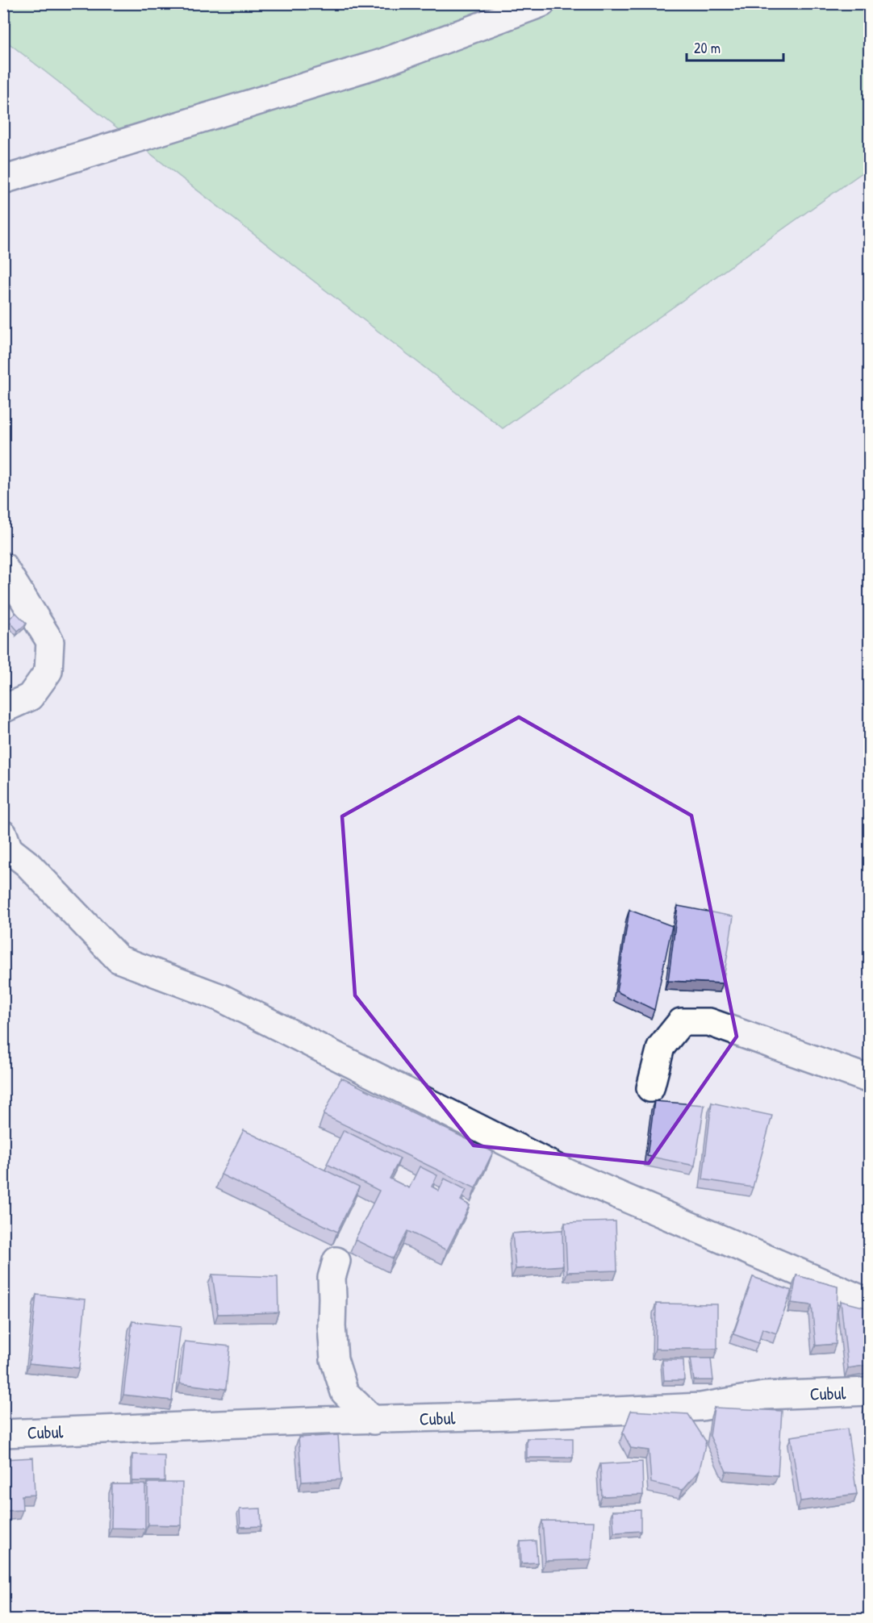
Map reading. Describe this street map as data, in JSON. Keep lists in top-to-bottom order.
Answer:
{
  "streets": {
    "street": ["Cubul"]
  },
  "scale_bar": "20 m"
}
